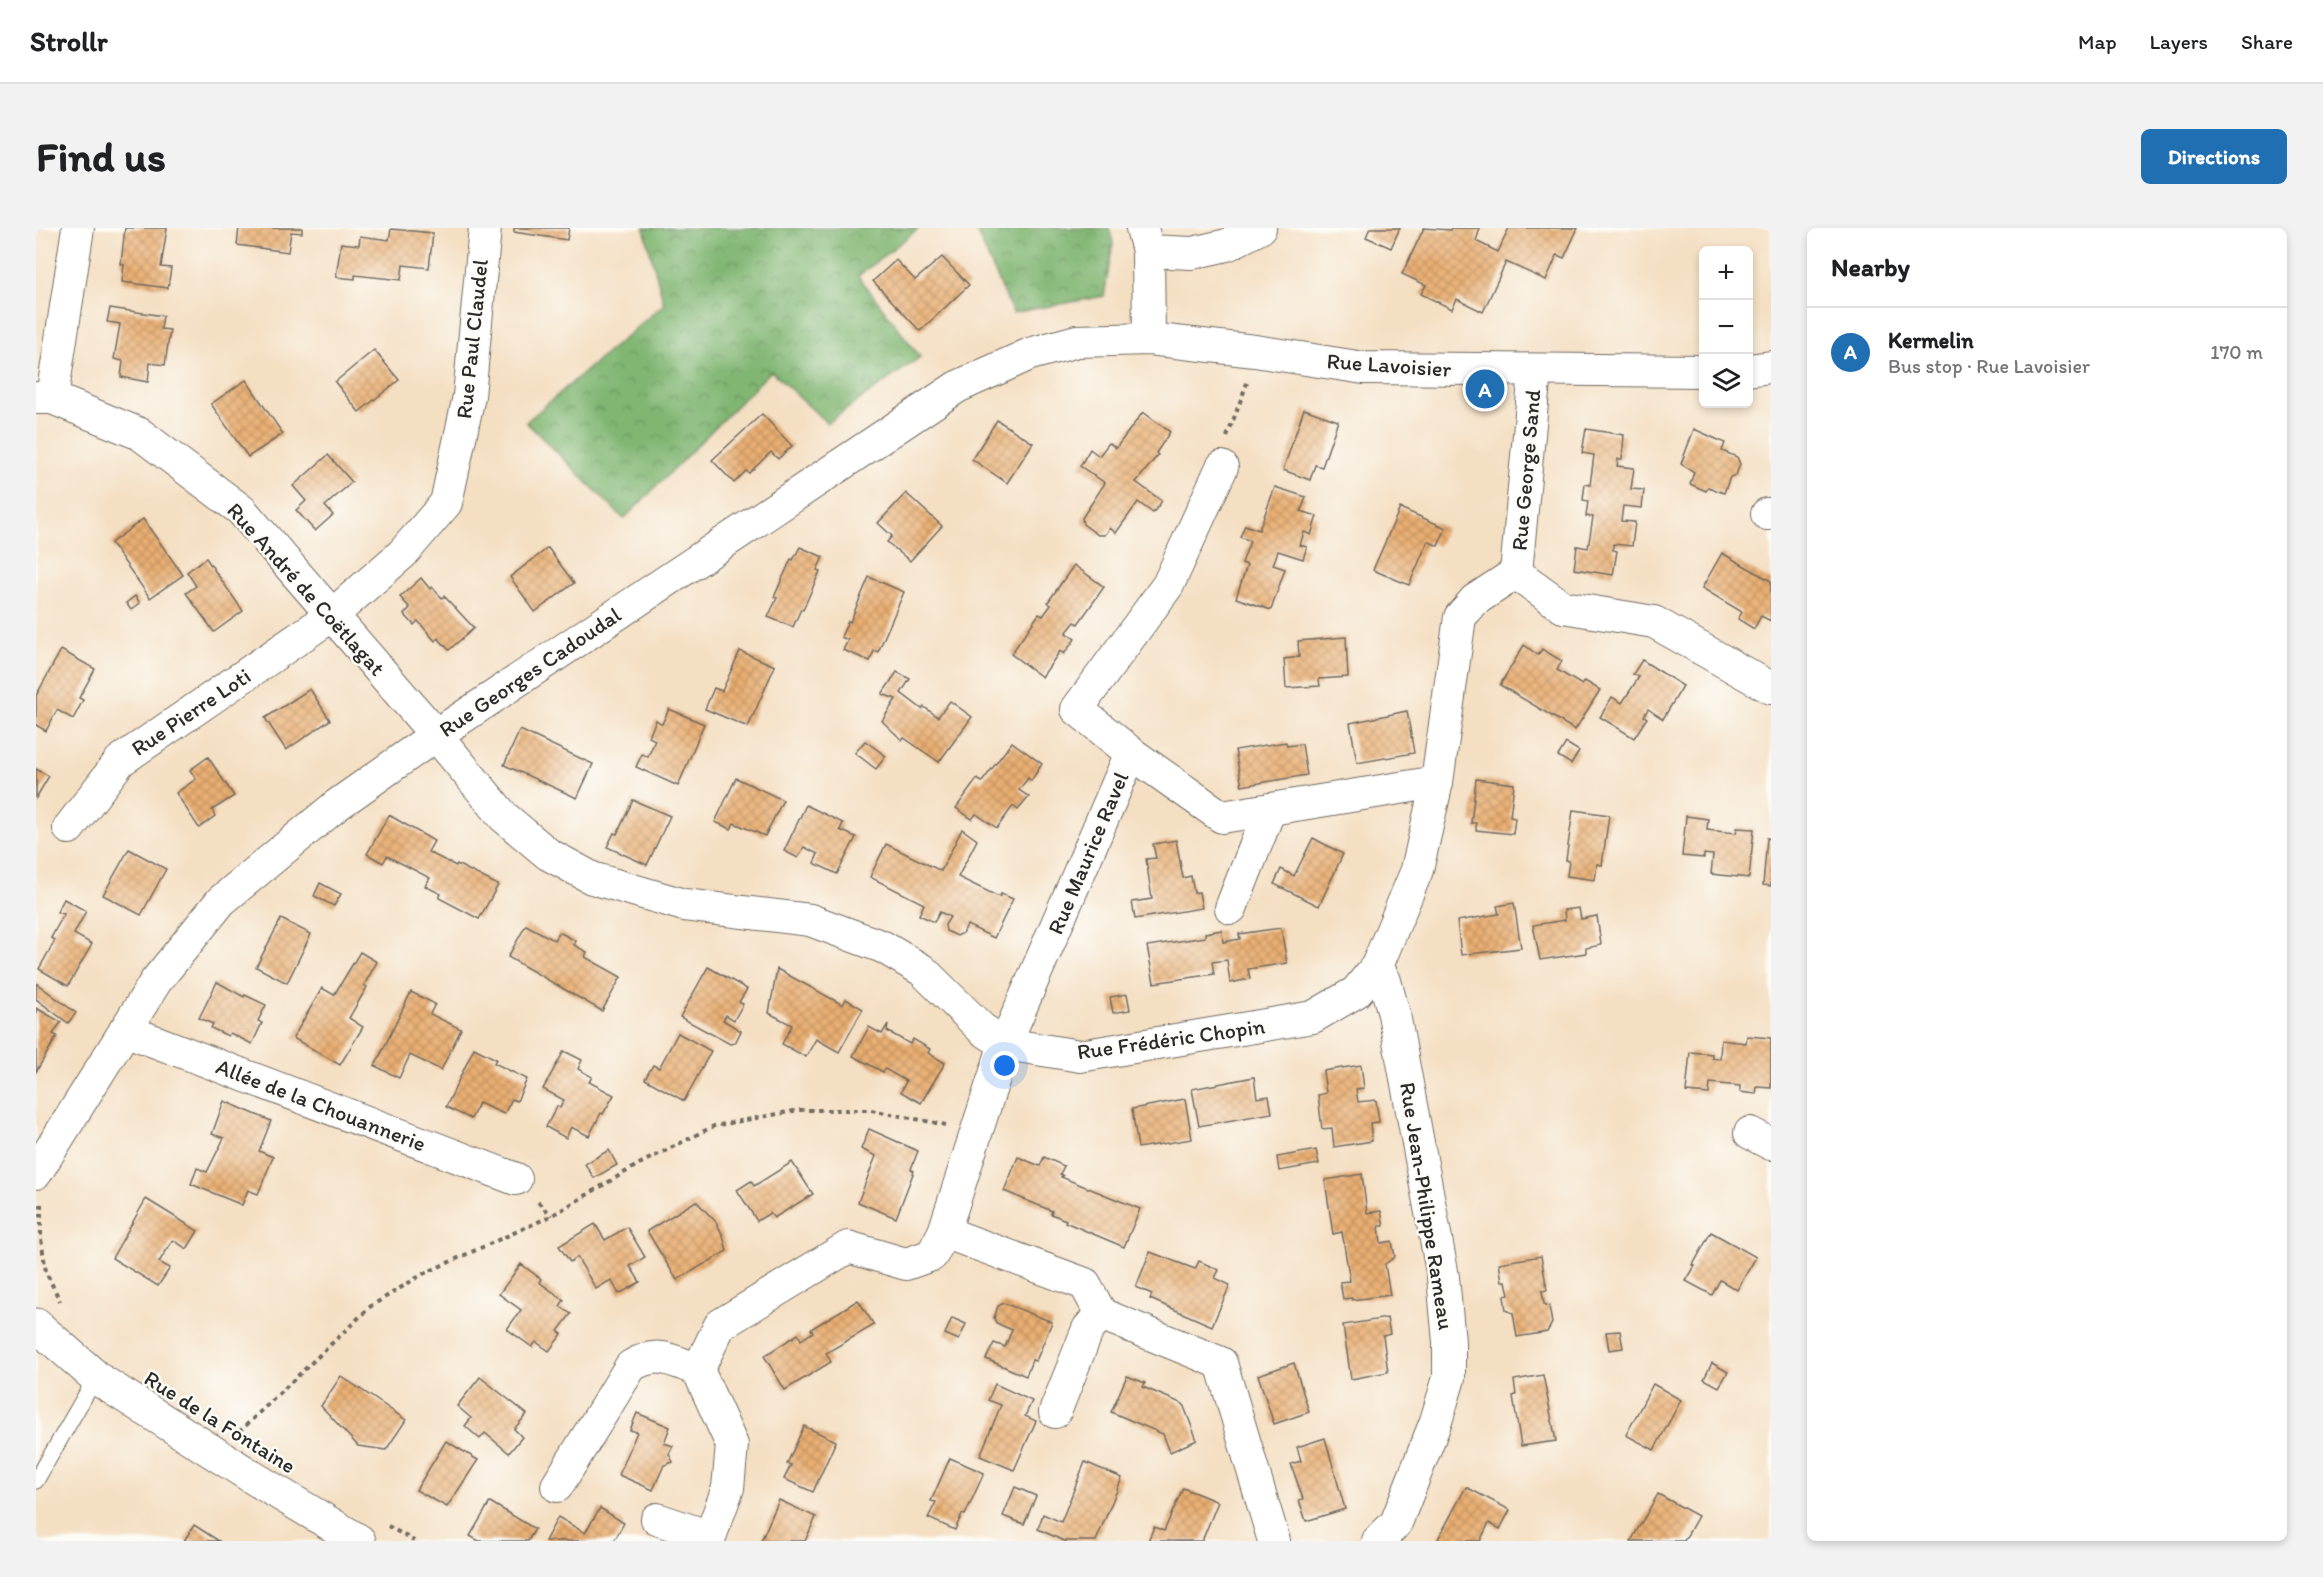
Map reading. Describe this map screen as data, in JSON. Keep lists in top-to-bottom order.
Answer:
{
  "streets": {
    "main road": ["Rue de la Fontaine"],
    "street": [
      "Rue Paul Claudel",
      "Rue Lavoisier",
      "Rue George Sand",
      "Rue André de Coëtlagat",
      "Rue Georges Cadoudal",
      "Rue Pierre Loti",
      "Rue Maurice Ravel",
      "Rue Frédéric Chopin",
      "Allée de la Chouannerie",
      "Rue Jean-Philippe Rameau"
    ]
  },
  "crossings": [
    ["Rue Paul Claudel", "Rue André de Coëtlagat"],
    ["Rue Paul Claudel", "Rue Pierre Loti"],
    ["Rue Lavoisier", "Rue George Sand"],
    ["Rue Lavoisier", "Rue Georges Cadoudal"],
    ["Rue George Sand", "Rue Frédéric Chopin"],
    ["Rue André de Coëtlagat", "Rue Georges Cadoudal"],
    ["Rue André de Coëtlagat", "Rue Pierre Loti"],
    ["Rue André de Coëtlagat", "Rue Frédéric Chopin"],
    ["Rue Georges Cadoudal", "Rue Frédéric Chopin"],
    ["Rue Georges Cadoudal", "Allée de la Chouannerie"],
    ["Rue Maurice Ravel", "Rue Frédéric Chopin"],
    ["Rue Maurice Ravel", "Rue de la Fontaine"],
    ["Rue Frédéric Chopin", "Rue Jean-Philippe Rameau"]
  ],
  "page": {
    "header": "Strollr",
    "nav": ["Map", "Layers", "Share"],
    "buttons": "Directions",
    "title": "Find us",
    "heading": "Nearby",
    "map_buttons": ["+", "−"],
    "list": [
      {
        "mark": "A",
        "name": "Kermelin",
        "note": "Bus stop · Rue Lavoisier",
        "value": "170 m"
      }
    ],
    "pins": "A"
  }
}
